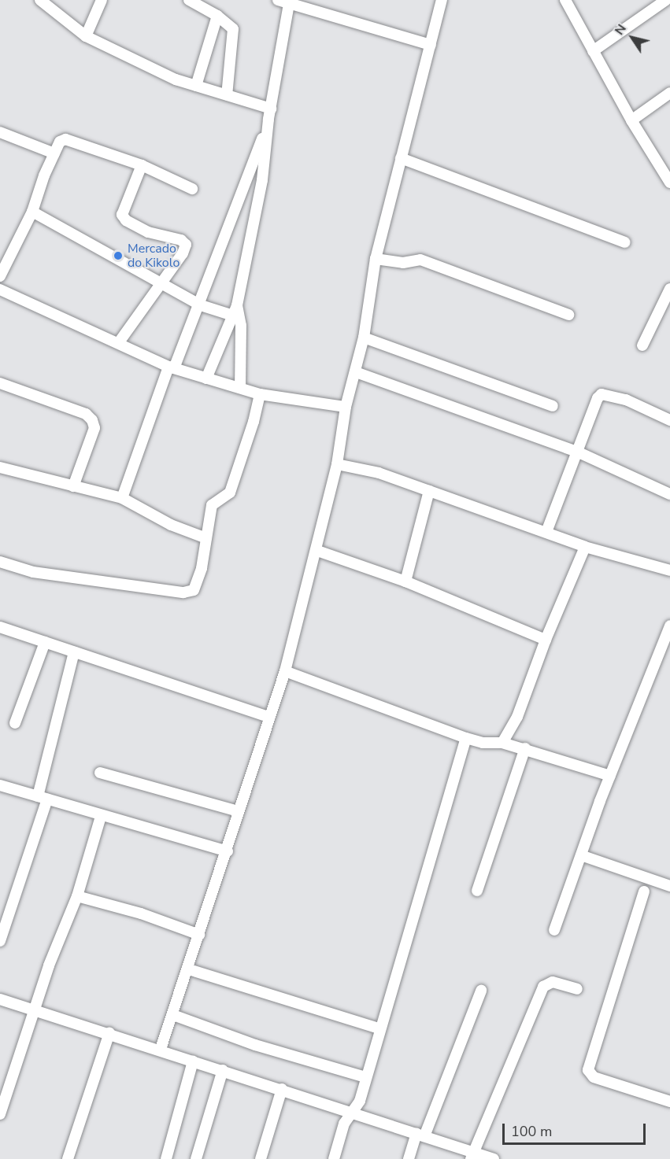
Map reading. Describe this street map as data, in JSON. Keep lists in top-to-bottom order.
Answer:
{
  "places": ["Mercado do Kikolo"],
  "scale_bar": "100 m",
  "north": "top left"
}
